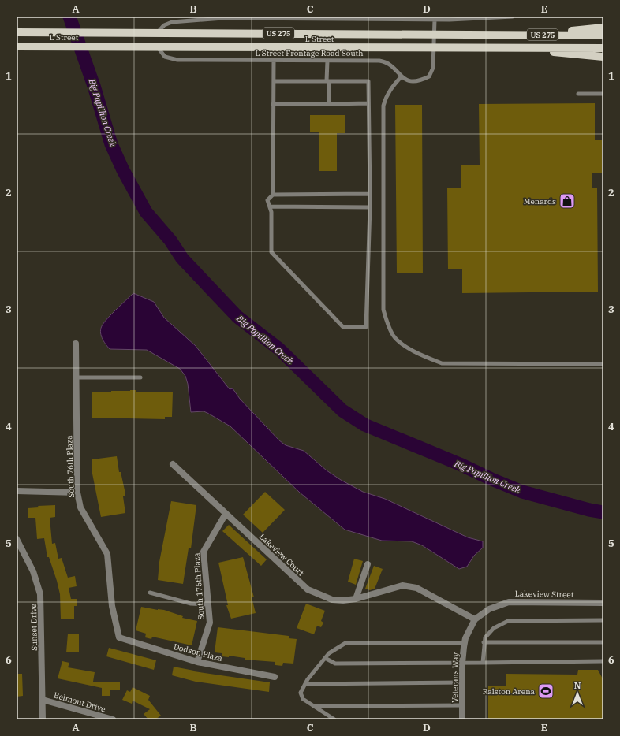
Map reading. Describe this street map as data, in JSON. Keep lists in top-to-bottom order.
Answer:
{
  "streets": {
    "main road": ["US 275", "L Street"],
    "street": [
      "South 76th Plaza",
      "Lakeview Court",
      "South 175th Plaza",
      "Lakeview Street",
      "Sunset Drive",
      "Dodson Plaza",
      "Veterans Way",
      "Belmont Drive"
    ],
    "lane": ["L Street Frontage Road South"]
  },
  "crossings": [
    ["L Street", "L Street Frontage Road South"],
    ["South 76th Plaza", "Dodson Plaza"],
    ["Lakeview Court", "South 175th Plaza"],
    ["Lakeview Court", "Lakeview Street"],
    ["Lakeview Court", "Veterans Way"],
    ["South 175th Plaza", "Dodson Plaza"],
    ["Lakeview Street", "Veterans Way"],
    ["Sunset Drive", "Belmont Drive"]
  ],
  "water": ["Big Papillion Creek"],
  "places": {
    "shop": ["Menards"],
    "sports": ["Ralston Arena"]
  },
  "north": "top",
  "grid": {
    "columns": [
      "A",
      "B",
      "C",
      "D",
      "E"
    ],
    "rows": [
      "1",
      "2",
      "3",
      "4",
      "5",
      "6"
    ]
  }
}
